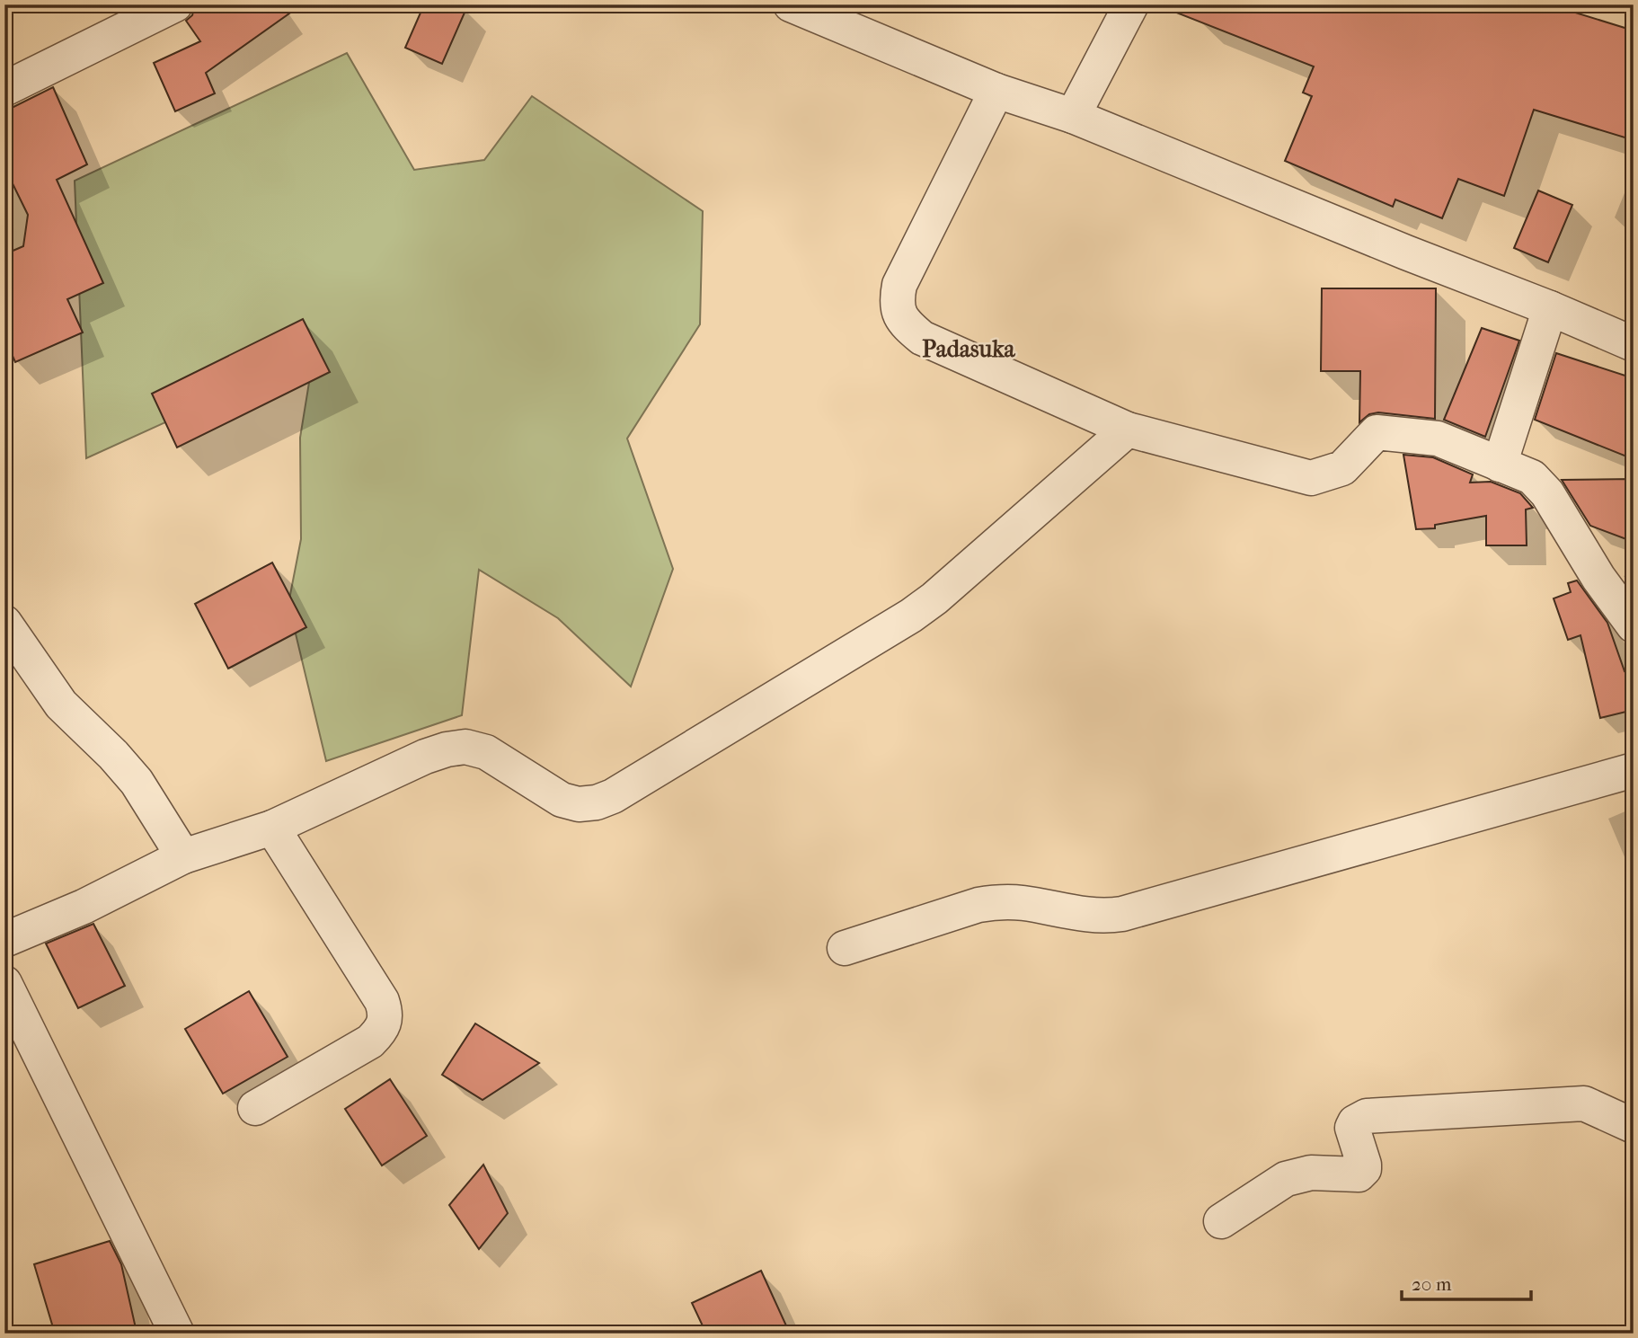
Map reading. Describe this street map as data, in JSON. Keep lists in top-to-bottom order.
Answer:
{
  "districts": ["Padasuka"],
  "scale_bar": "20 m"
}
